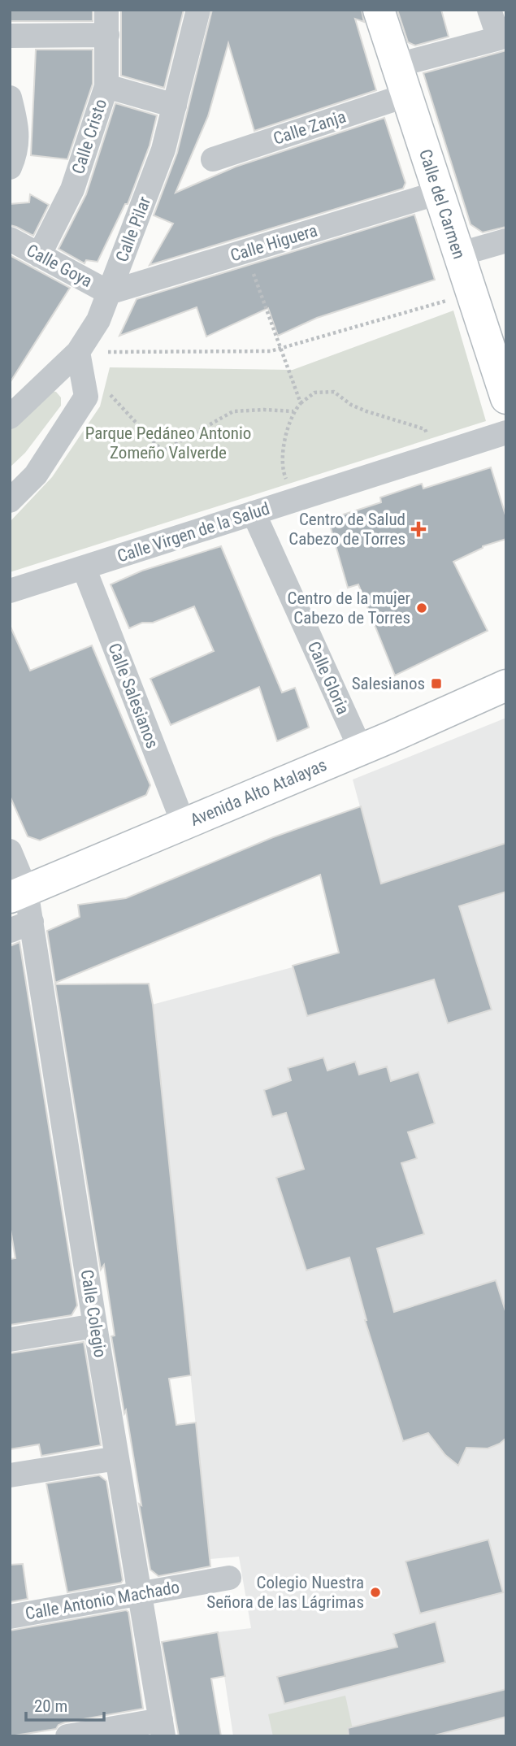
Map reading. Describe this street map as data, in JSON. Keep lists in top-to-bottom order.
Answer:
{
  "streets": {
    "main road": ["Calle del Carmen", "Avenida Alto Atalayas"],
    "street": [
      "Calle Zanja",
      "Calle Cristo",
      "Calle Pilar",
      "Calle Higuera",
      "Calle Goya",
      "Calle Virgen de la Salud",
      "Calle Gloria",
      "Calle Salesianos",
      "Calle Colegio",
      "Calle Antonio Machado"
    ]
  },
  "crossings": [
    ["Calle Zanja", "Calle del Carmen"],
    ["Calle Cristo", "Calle Goya"],
    ["Calle del Carmen", "Calle Higuera"],
    ["Calle Pilar", "Calle Higuera"],
    ["Calle Pilar", "Calle Goya"],
    ["Calle Higuera", "Calle Goya"],
    ["Calle Virgen de la Salud", "Calle Gloria"],
    ["Calle Virgen de la Salud", "Calle Salesianos"],
    ["Calle Gloria", "Avenida Alto Atalayas"],
    ["Calle Salesianos", "Avenida Alto Atalayas"],
    ["Avenida Alto Atalayas", "Calle Colegio"],
    ["Calle Colegio", "Calle Antonio Machado"]
  ],
  "parks": ["Parque Pedáneo Antonio Zomeño Valverde"],
  "places": {
    "health": ["Centro de Salud Cabezo de Torres"],
    "other": ["Centro de la mujer Cabezo de Torres", "Colegio Nuestra Señora de las Lágrimas"],
    "transit": ["Salesianos"]
  },
  "scale_bar": "20 m"
}
